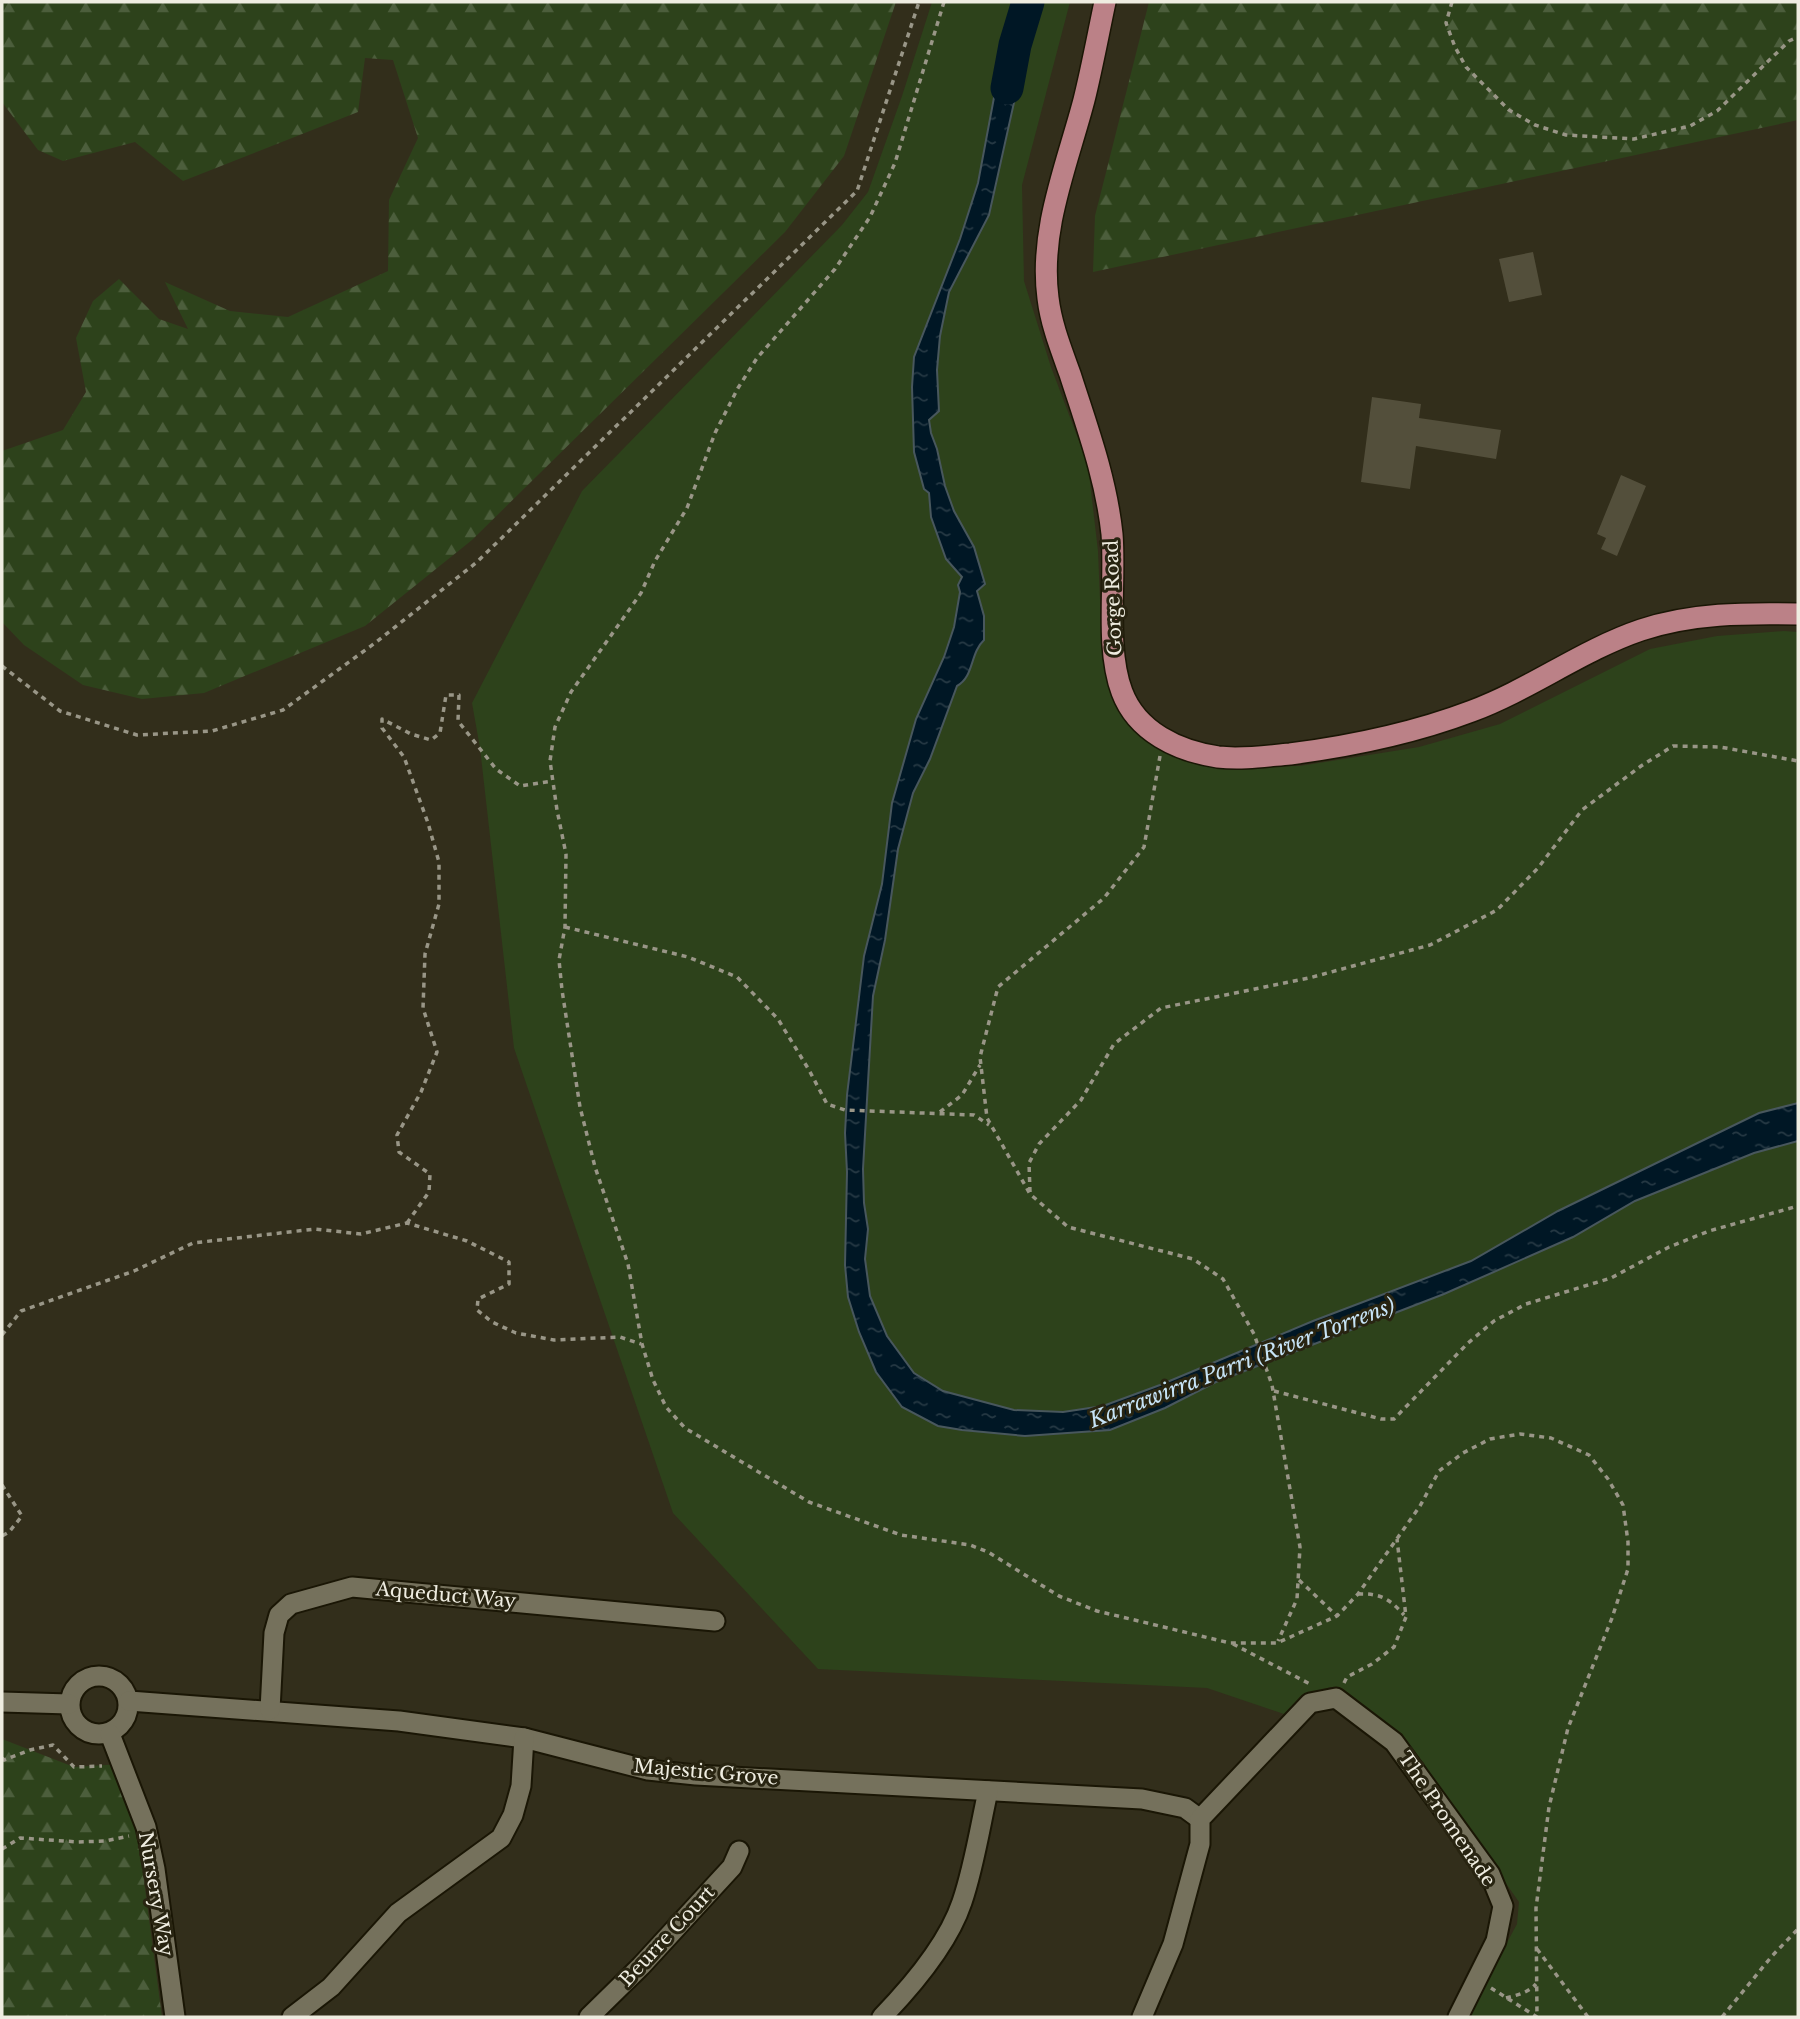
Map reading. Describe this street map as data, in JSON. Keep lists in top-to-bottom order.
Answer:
{
  "streets": {
    "main road": ["Gorge Road"],
    "street": [
      "Aqueduct Way",
      "Majestic Grove",
      "The Promenade",
      "Nursery Way",
      "Beurre Court"
    ]
  },
  "crossings": [
    ["Aqueduct Way", "Majestic Grove"],
    ["Majestic Grove", "Nursery Way"]
  ],
  "water": ["Karrawirra Parri (River Torrens)"]
}
